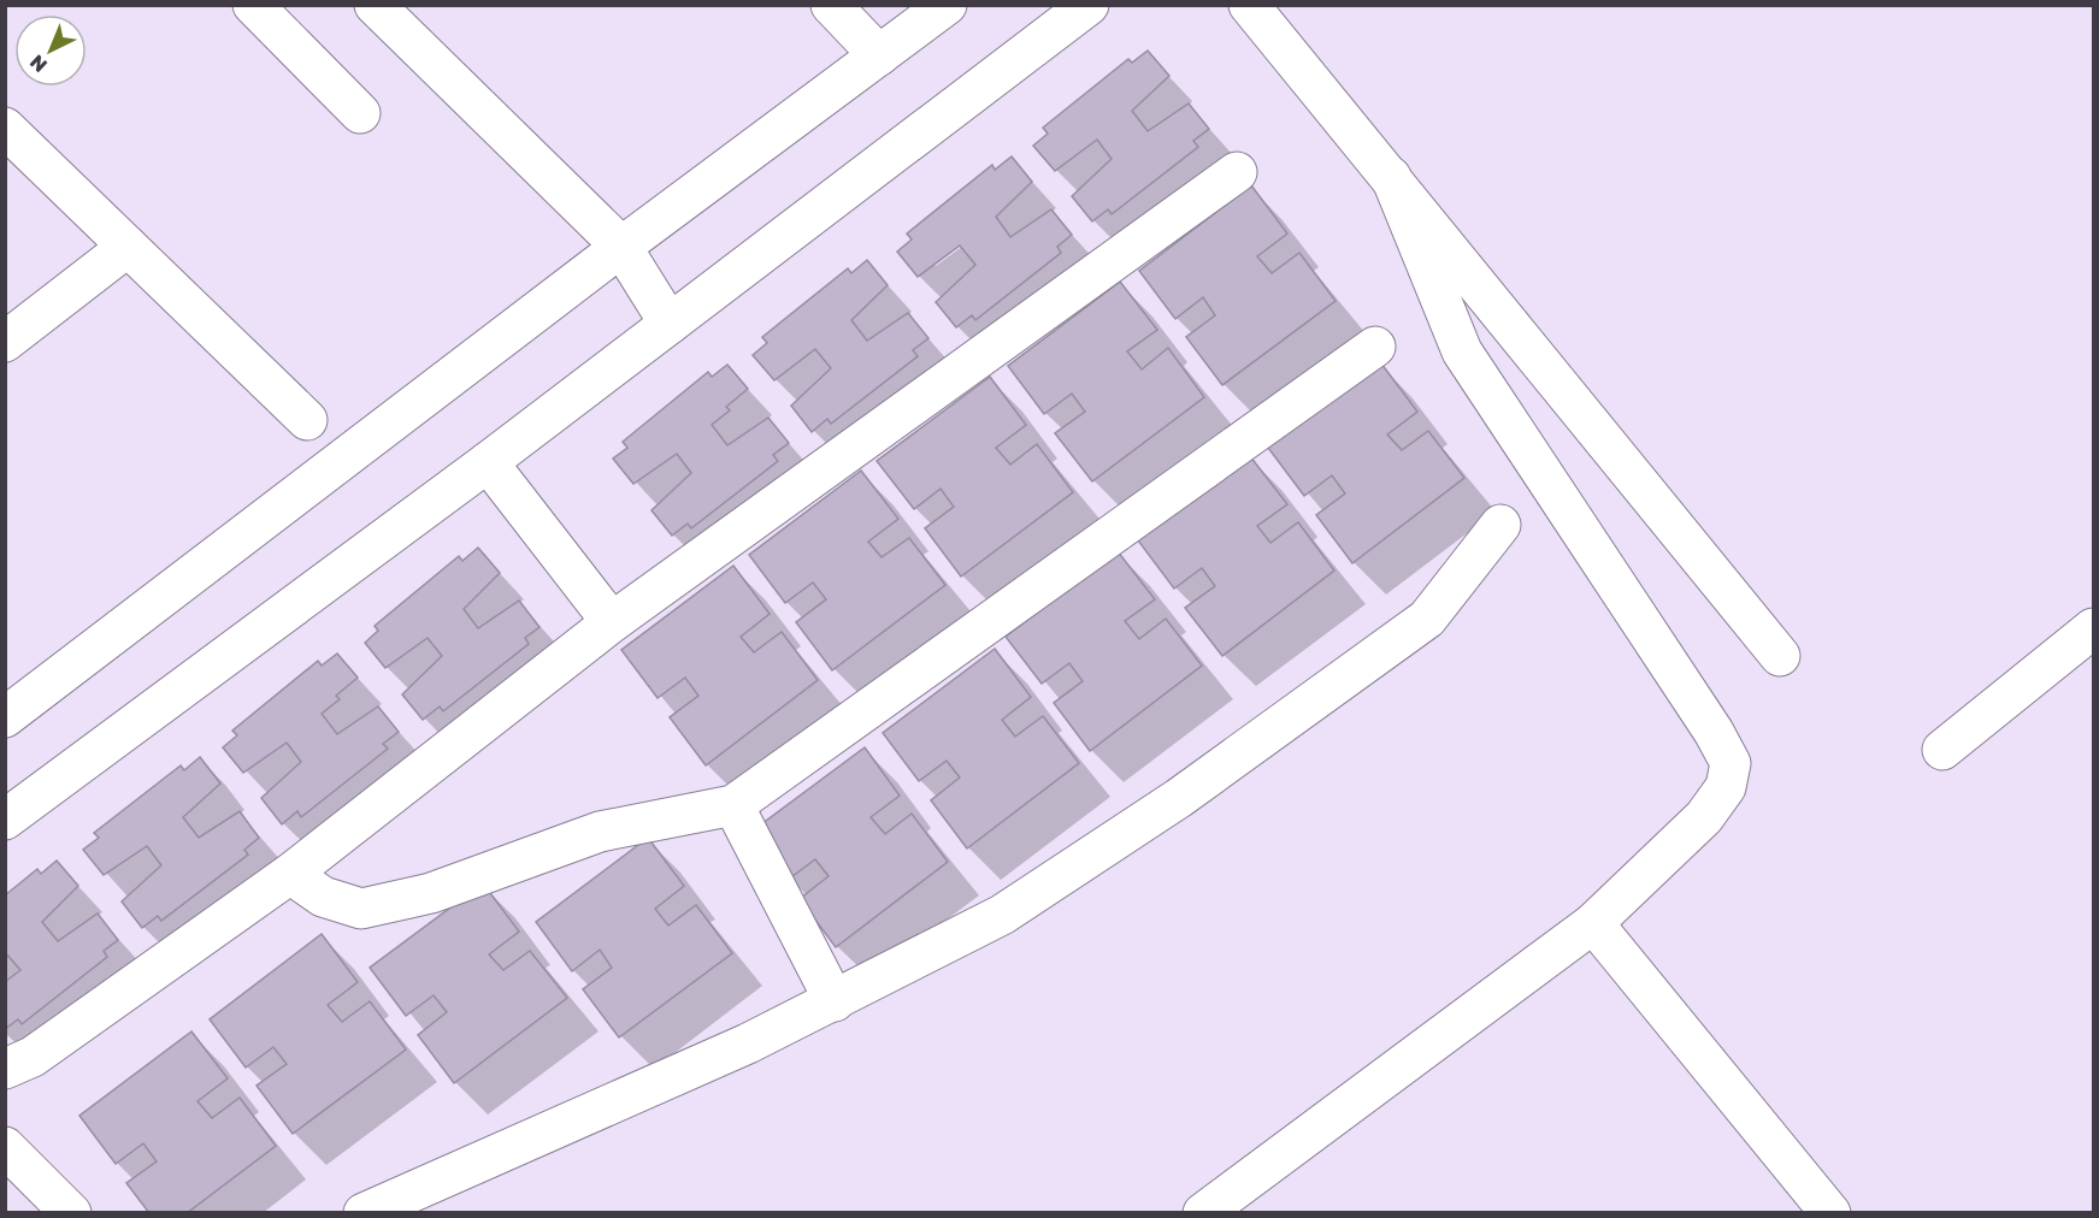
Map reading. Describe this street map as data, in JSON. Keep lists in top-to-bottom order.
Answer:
{
  "north": "bottom left"
}
